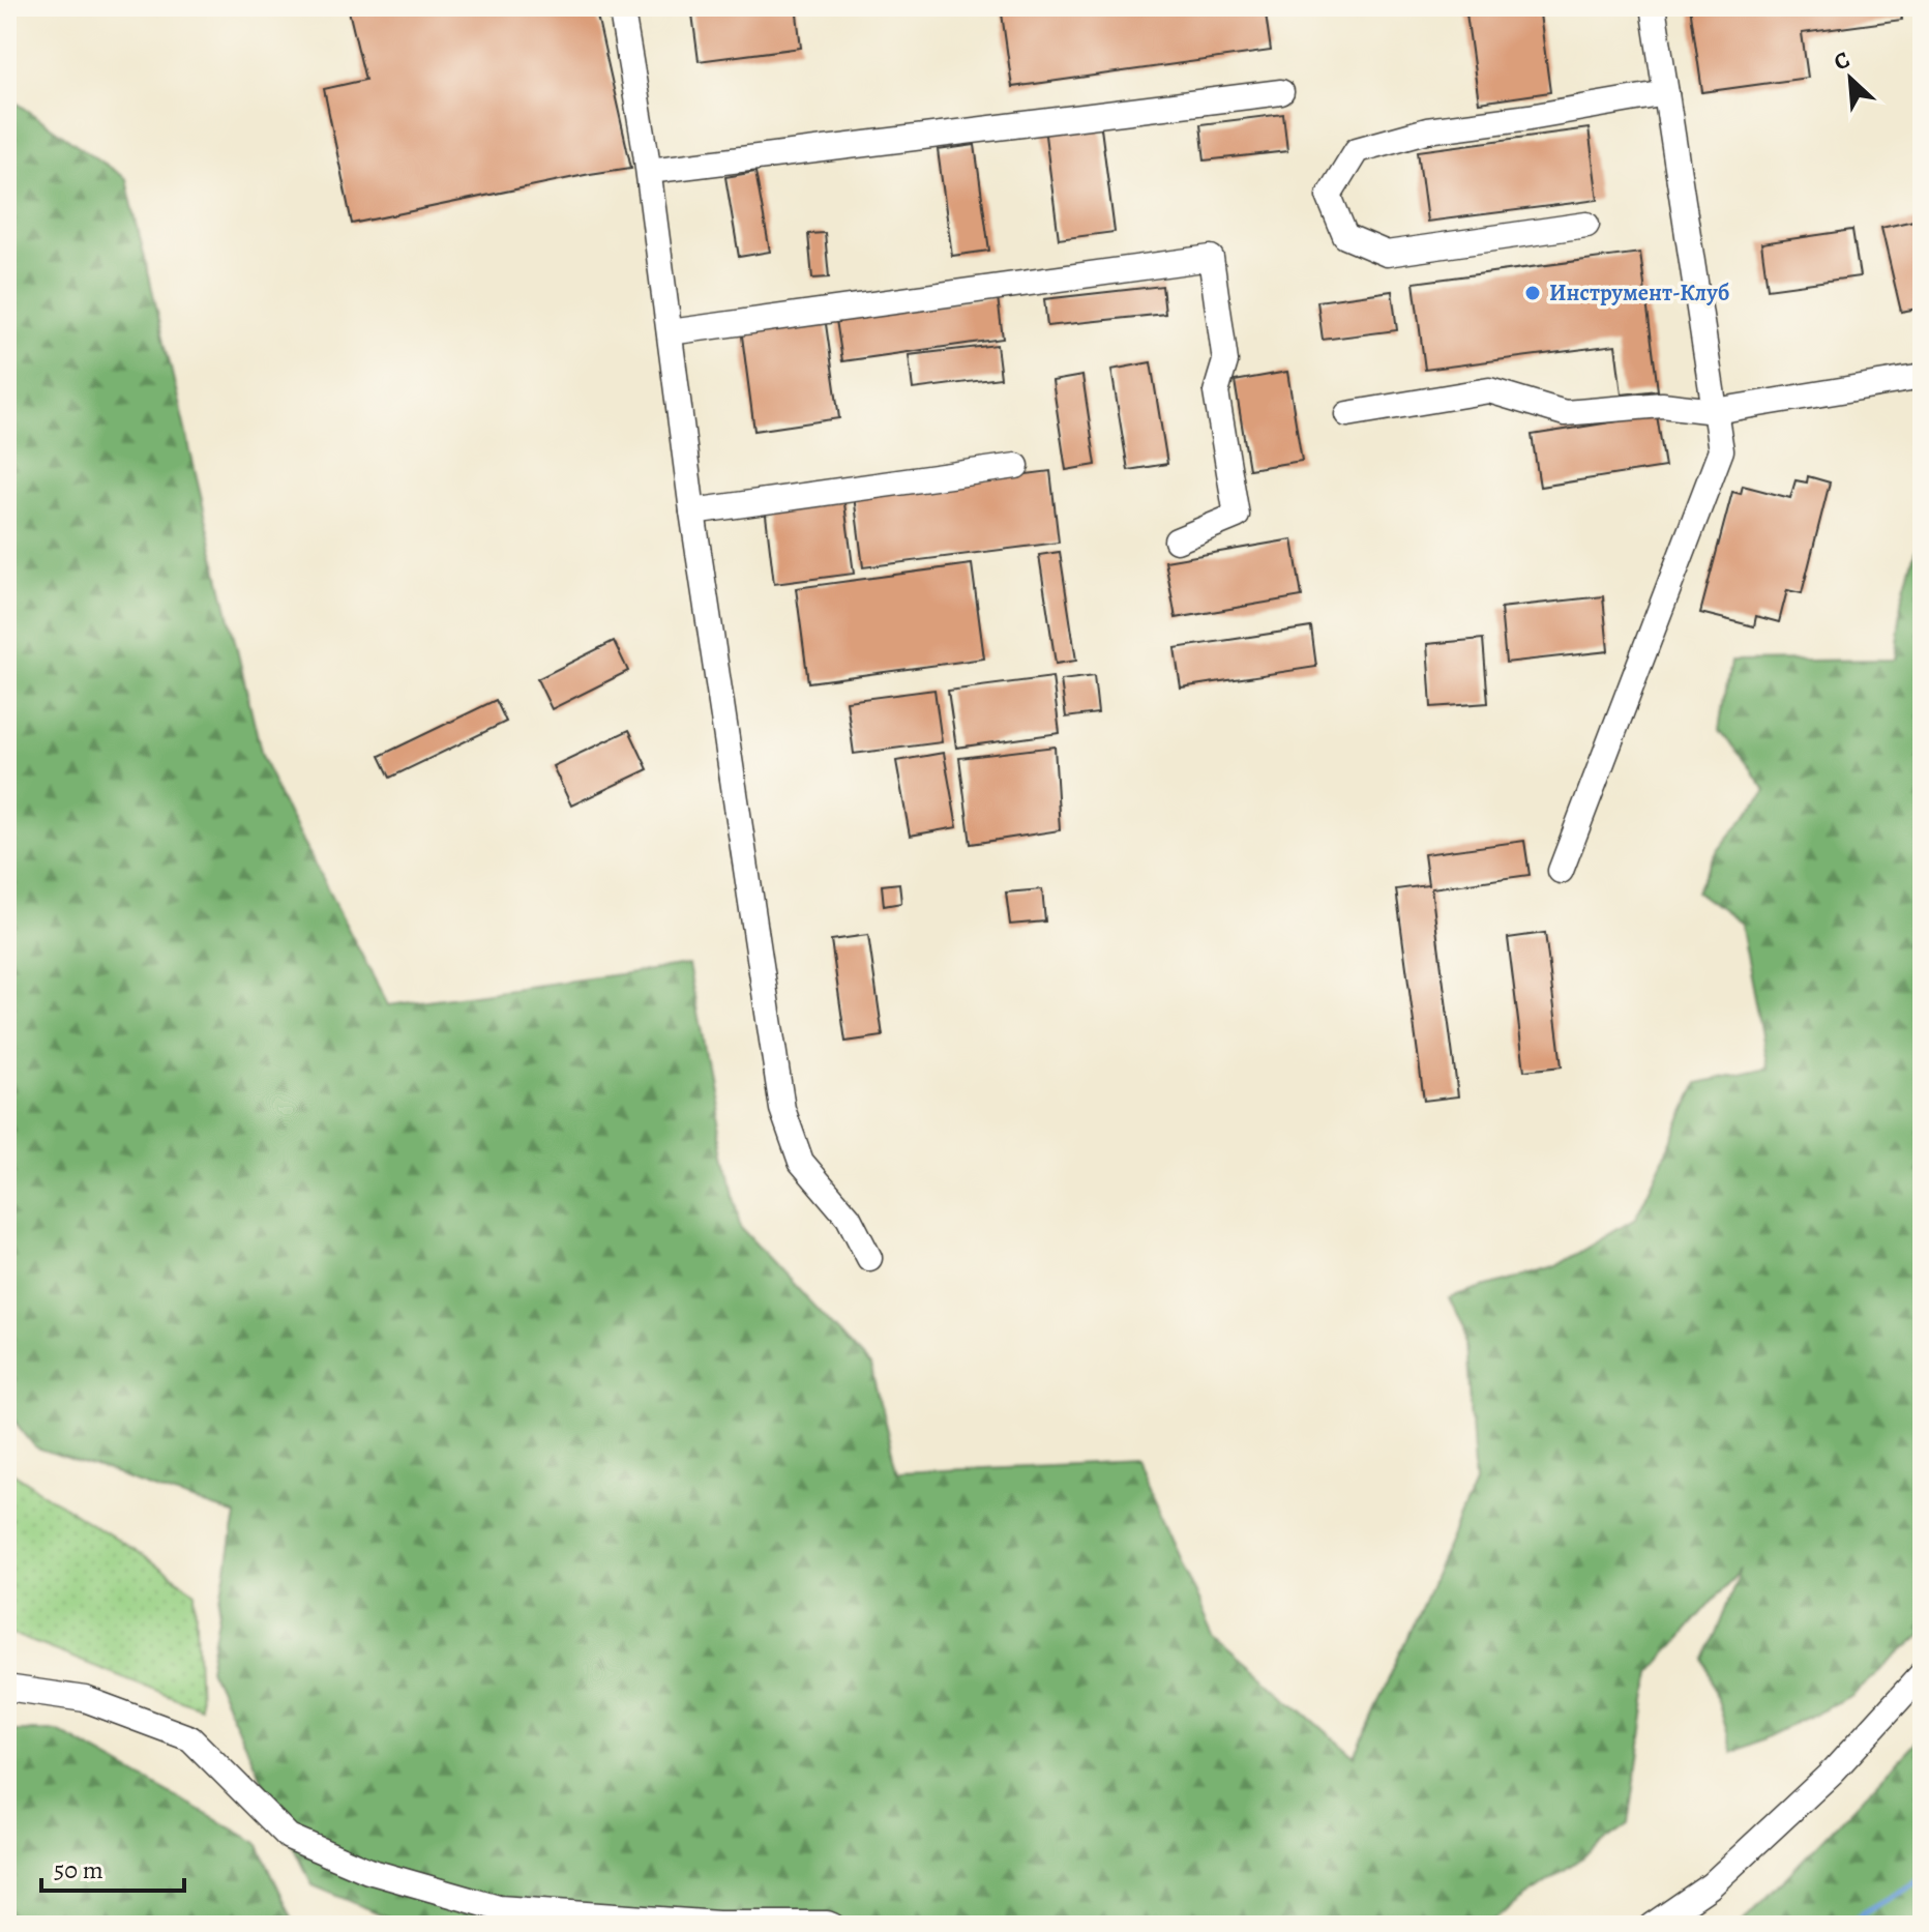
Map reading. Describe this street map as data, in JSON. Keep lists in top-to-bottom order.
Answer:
{
  "places": ["Инструмент-Клуб"],
  "scale_bar": "50 m",
  "north": "top left"
}
